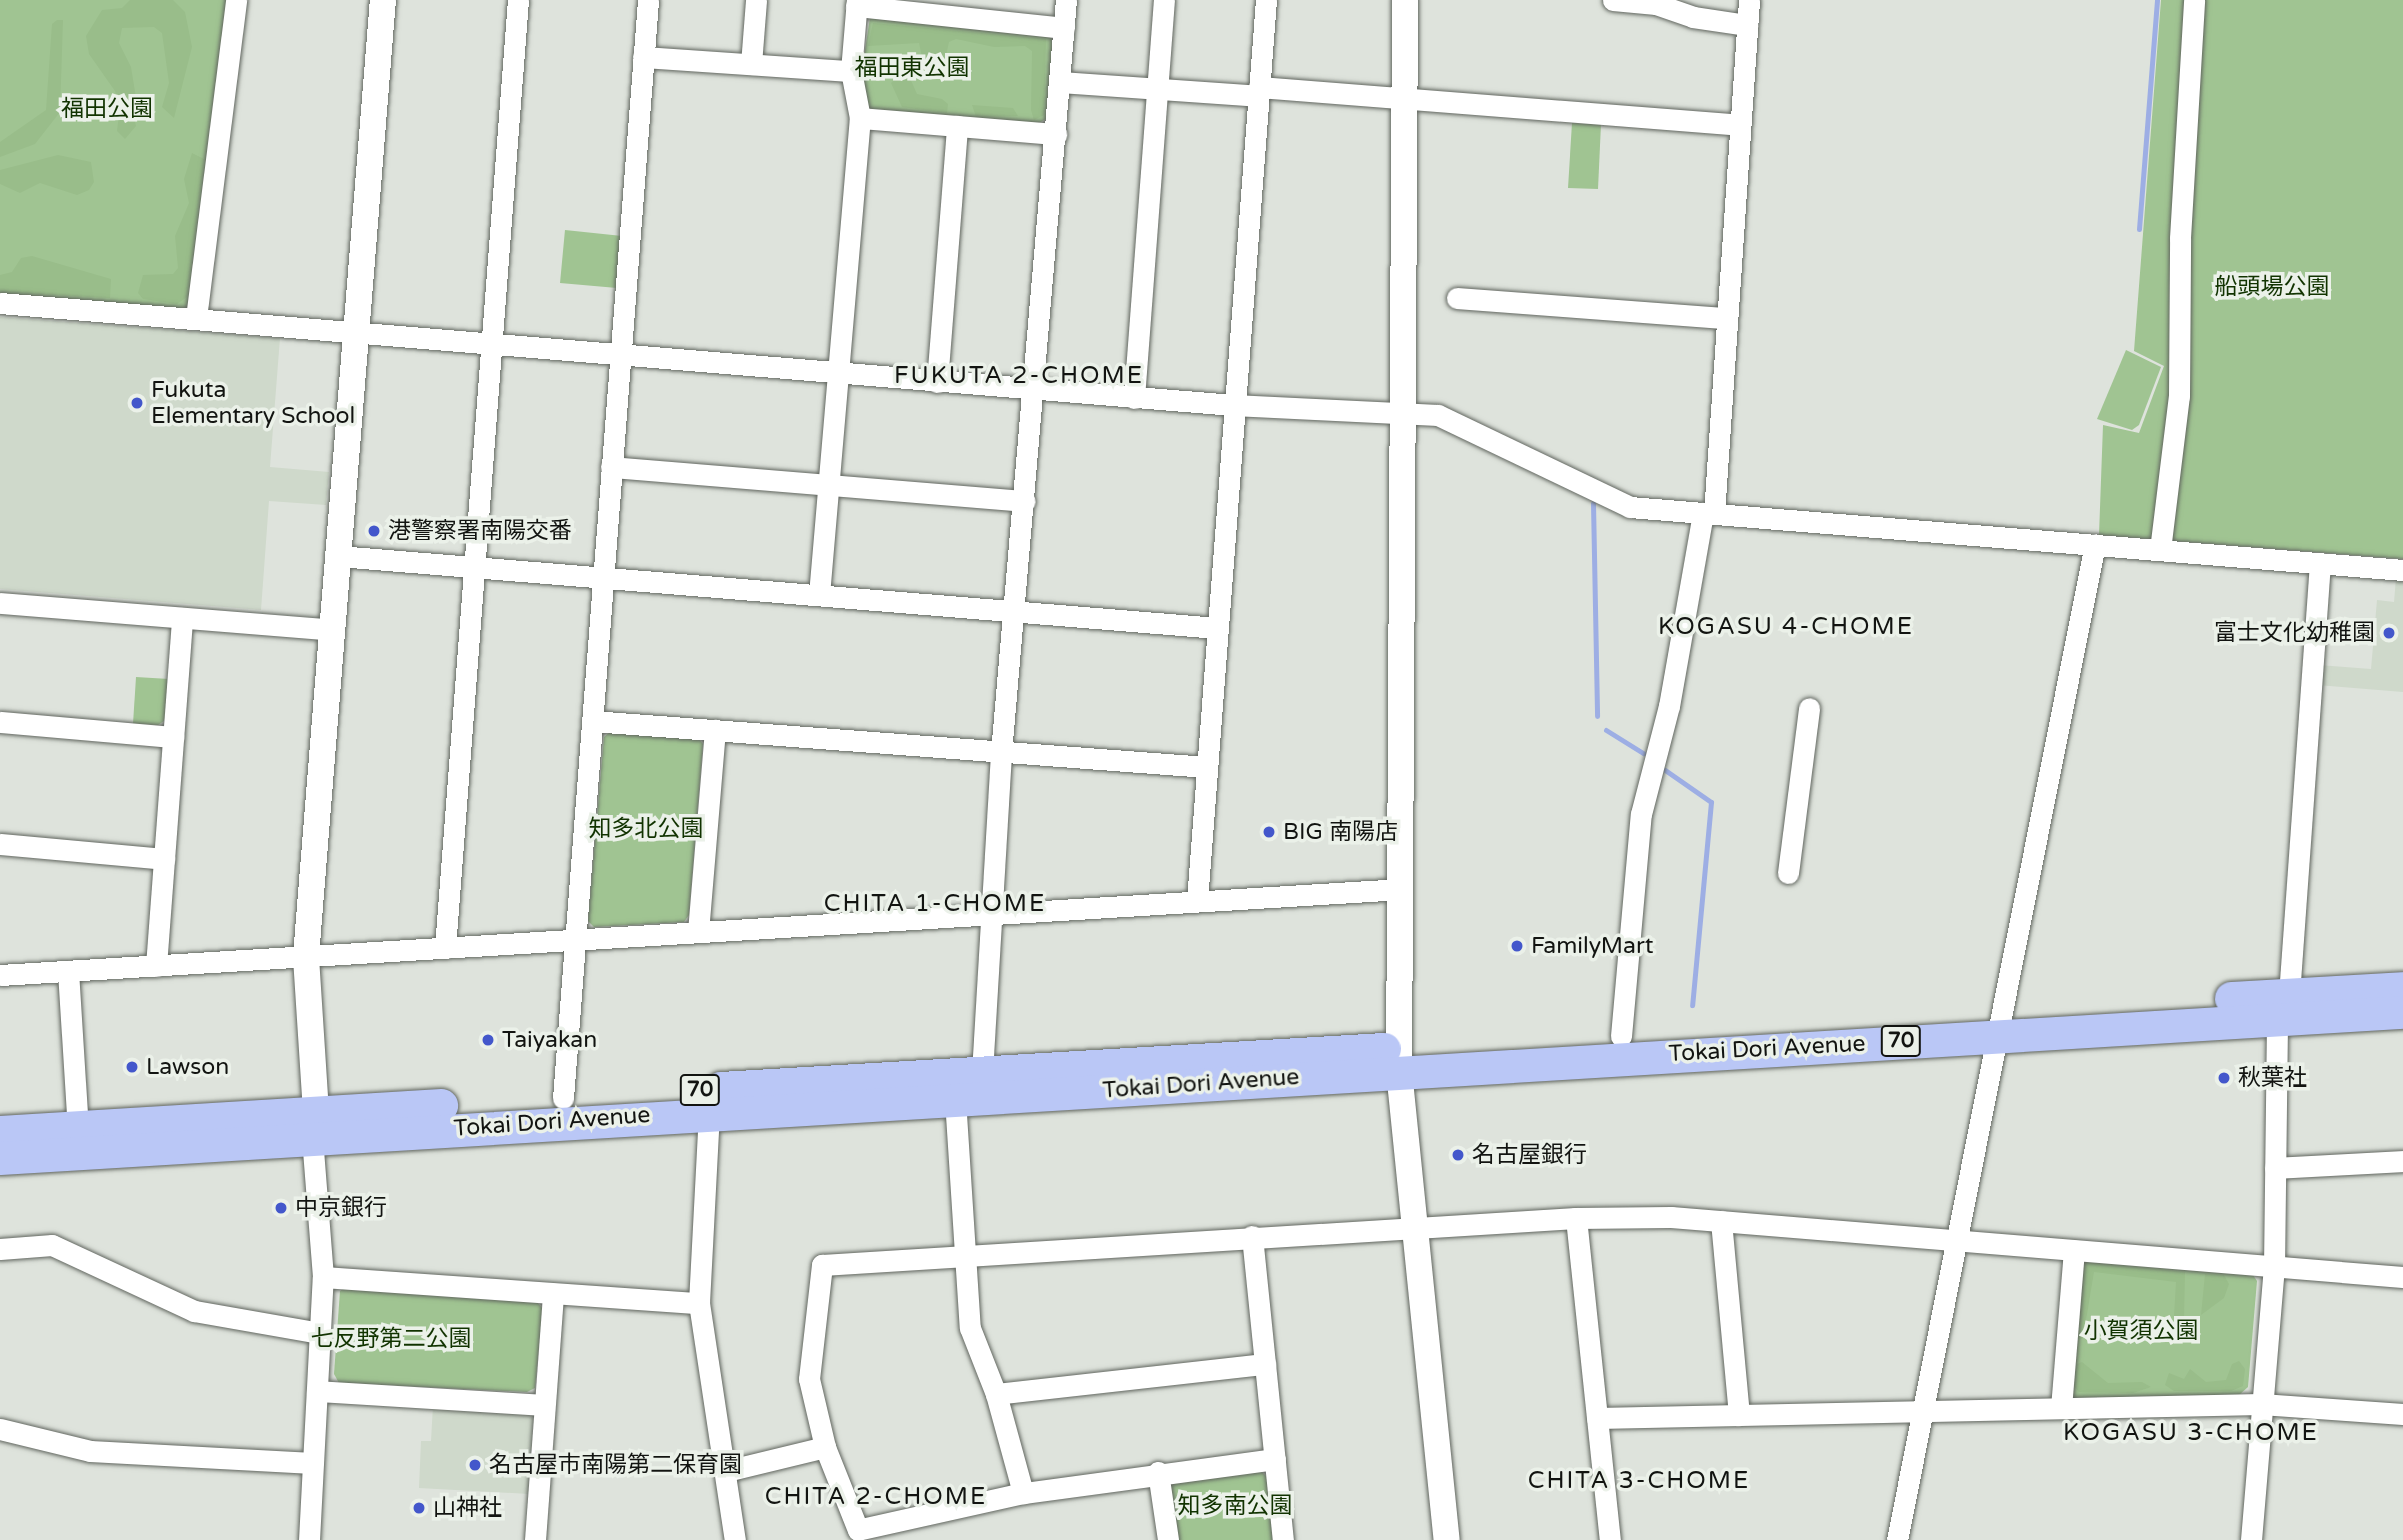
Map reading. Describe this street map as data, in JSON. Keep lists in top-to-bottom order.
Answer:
{
  "streets": {
    "main road": ["70", "Tokai Dori Avenue"]
  },
  "districts": [
    "FUKUTA 2-CHOME",
    "KOGASU 4-CHOME",
    "CHITA 1-CHOME",
    "KOGASU 3-CHOME",
    "CHITA 3-CHOME",
    "CHITA 2-CHOME"
  ],
  "parks": [
    "福田東公園",
    "福田公園",
    "船頭場公園",
    "知多北公園",
    "小賀須公園",
    "七反野第二公園",
    "知多南公園"
  ],
  "places": [
    "Fukuta Elementary School",
    "港警察署南陽交番",
    "富士文化幼稚園",
    "BIG 南陽店",
    "FamilyMart",
    "Taiyakan",
    "Lawson",
    "秋葉社",
    "名古屋銀行",
    "中京銀行",
    "名古屋市南陽第二保育園",
    "山神社"
  ]
}
